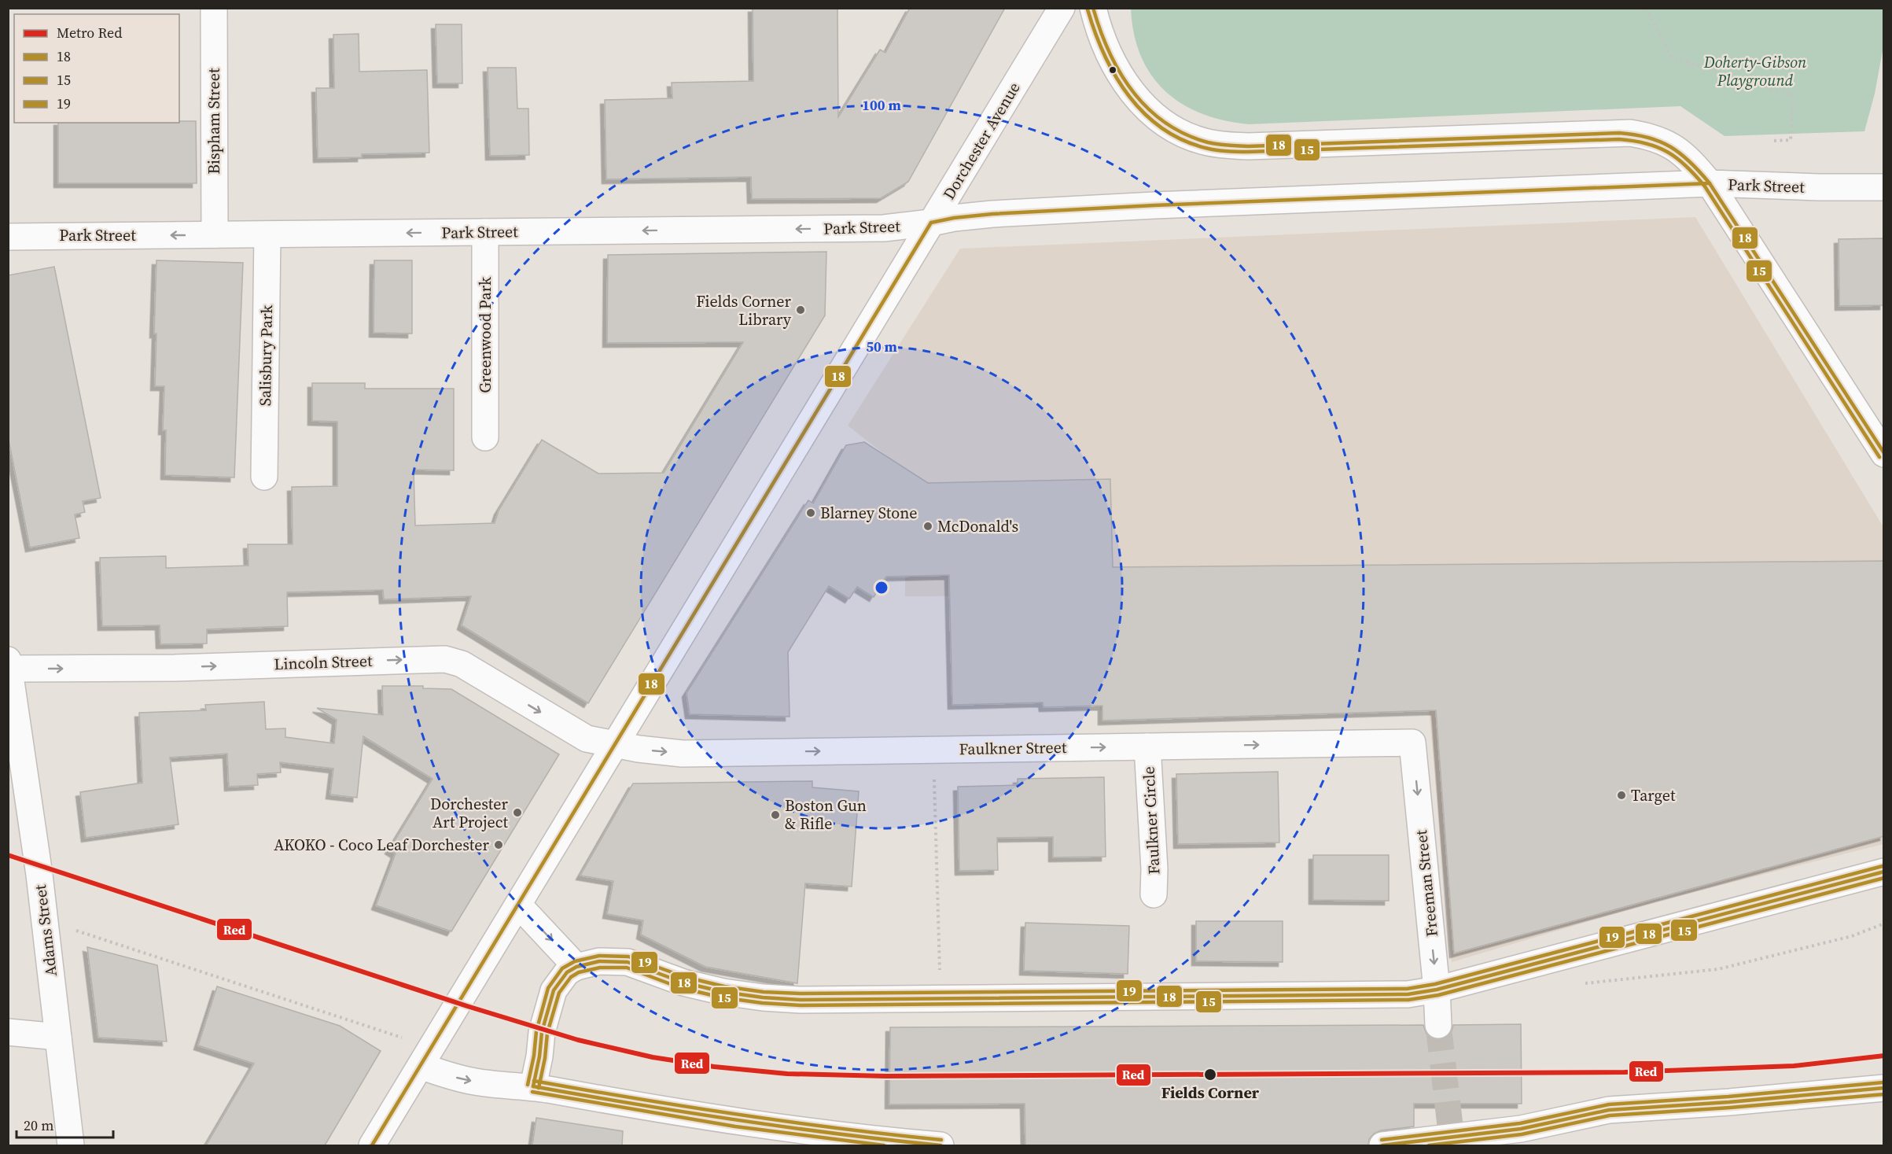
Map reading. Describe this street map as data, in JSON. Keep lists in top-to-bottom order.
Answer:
{
  "streets": {
    "street": [
      "Bispham Street",
      "Dorchester Avenue",
      "Park Street",
      "Greenwood Park",
      "Salisbury Park",
      "Lincoln Street",
      "Faulkner Street",
      "Faulkner Circle",
      "Freeman Street",
      "Adams Street"
    ]
  },
  "crossings": [
    ["Bispham Street", "Park Street"],
    ["Dorchester Avenue", "Park Street"],
    ["Dorchester Avenue", "Lincoln Street"],
    ["Dorchester Avenue", "Faulkner Street"],
    ["Park Street", "Greenwood Park"],
    ["Park Street", "Salisbury Park"],
    ["Lincoln Street", "Faulkner Street"],
    ["Lincoln Street", "Adams Street"],
    ["Faulkner Street", "Faulkner Circle"],
    ["Faulkner Street", "Freeman Street"]
  ],
  "one_way": [
    "Park Street",
    "Lincoln Street",
    "Faulkner Street",
    "Freeman Street"
  ],
  "parks": ["Doherty-Gibson Playground"],
  "places": [
    "Fields Corner Library",
    "Blarney Stone",
    "McDonald's",
    "Target",
    "Dorchester Art Project",
    "Boston Gun & Rifle",
    "AKOKO - Coco Leaf Dorchester",
    "Fields Corner"
  ],
  "lines": [
    "transit line 18",
    "transit line 15",
    "metro line Red",
    "transit line 19"
  ],
  "legend": [
    "Metro Red",
    "18",
    "15",
    "19"
  ],
  "scale_bar": "20 m",
  "rings": ["100 m", "50 m"]
}
